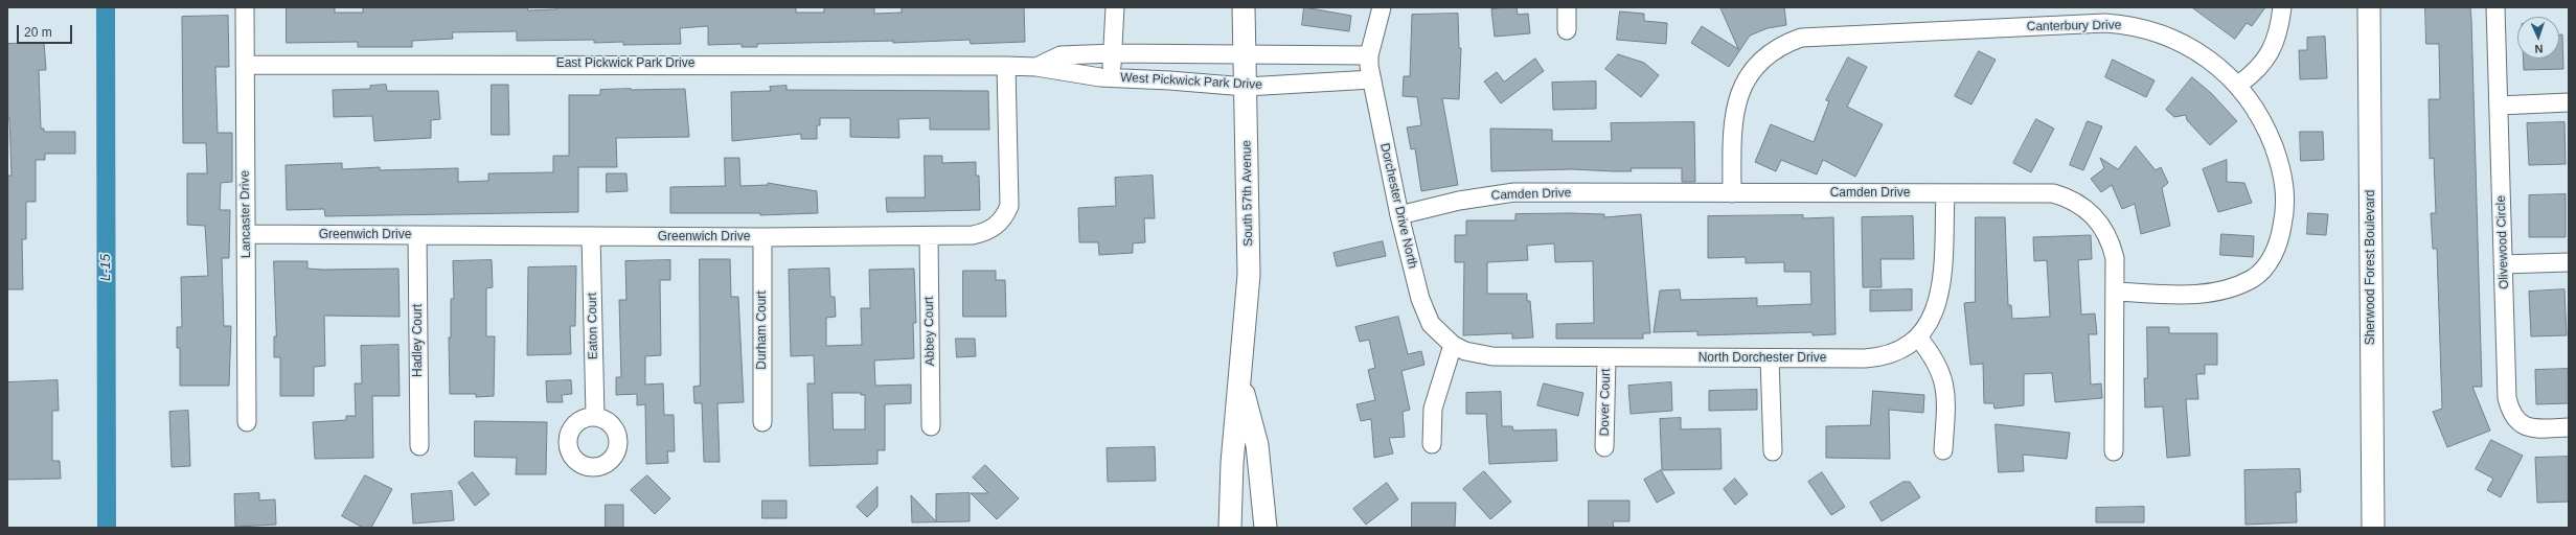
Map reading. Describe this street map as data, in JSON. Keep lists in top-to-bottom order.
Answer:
{
  "streets": {
    "street": [
      "Canterbury Drive",
      "East Pickwick Park Drive",
      "West Pickwick Park Drive",
      "South 57th Avenue",
      "Camden Drive",
      "Dorchester Drive North",
      "Lancaster Drive",
      "Greenwich Drive",
      "Olivewood Circle",
      "Sherwood Forest Boulevard",
      "Eaton Court",
      "Durham Court",
      "Abbey Court",
      "Hadley Court",
      "North Dorchester Drive",
      "Dover Court"
    ]
  },
  "crossings": [
    ["Canterbury Drive", "Camden Drive"],
    ["East Pickwick Park Drive", "West Pickwick Park Drive"],
    ["East Pickwick Park Drive", "Lancaster Drive"],
    ["East Pickwick Park Drive", "Greenwich Drive"],
    ["West Pickwick Park Drive", "South 57th Avenue"],
    ["West Pickwick Park Drive", "Dorchester Drive North"],
    ["West Pickwick Park Drive", "Greenwich Drive"],
    ["Camden Drive", "Dorchester Drive North"],
    ["Camden Drive", "North Dorchester Drive"],
    ["Dorchester Drive North", "North Dorchester Drive"],
    ["Lancaster Drive", "Greenwich Drive"],
    ["Greenwich Drive", "Eaton Court"],
    ["Greenwich Drive", "Durham Court"],
    ["Greenwich Drive", "Abbey Court"],
    ["Greenwich Drive", "Hadley Court"],
    ["North Dorchester Drive", "Dover Court"]
  ],
  "water": ["L-15"],
  "scale_bar": "20 m",
  "north": "bottom"
}
